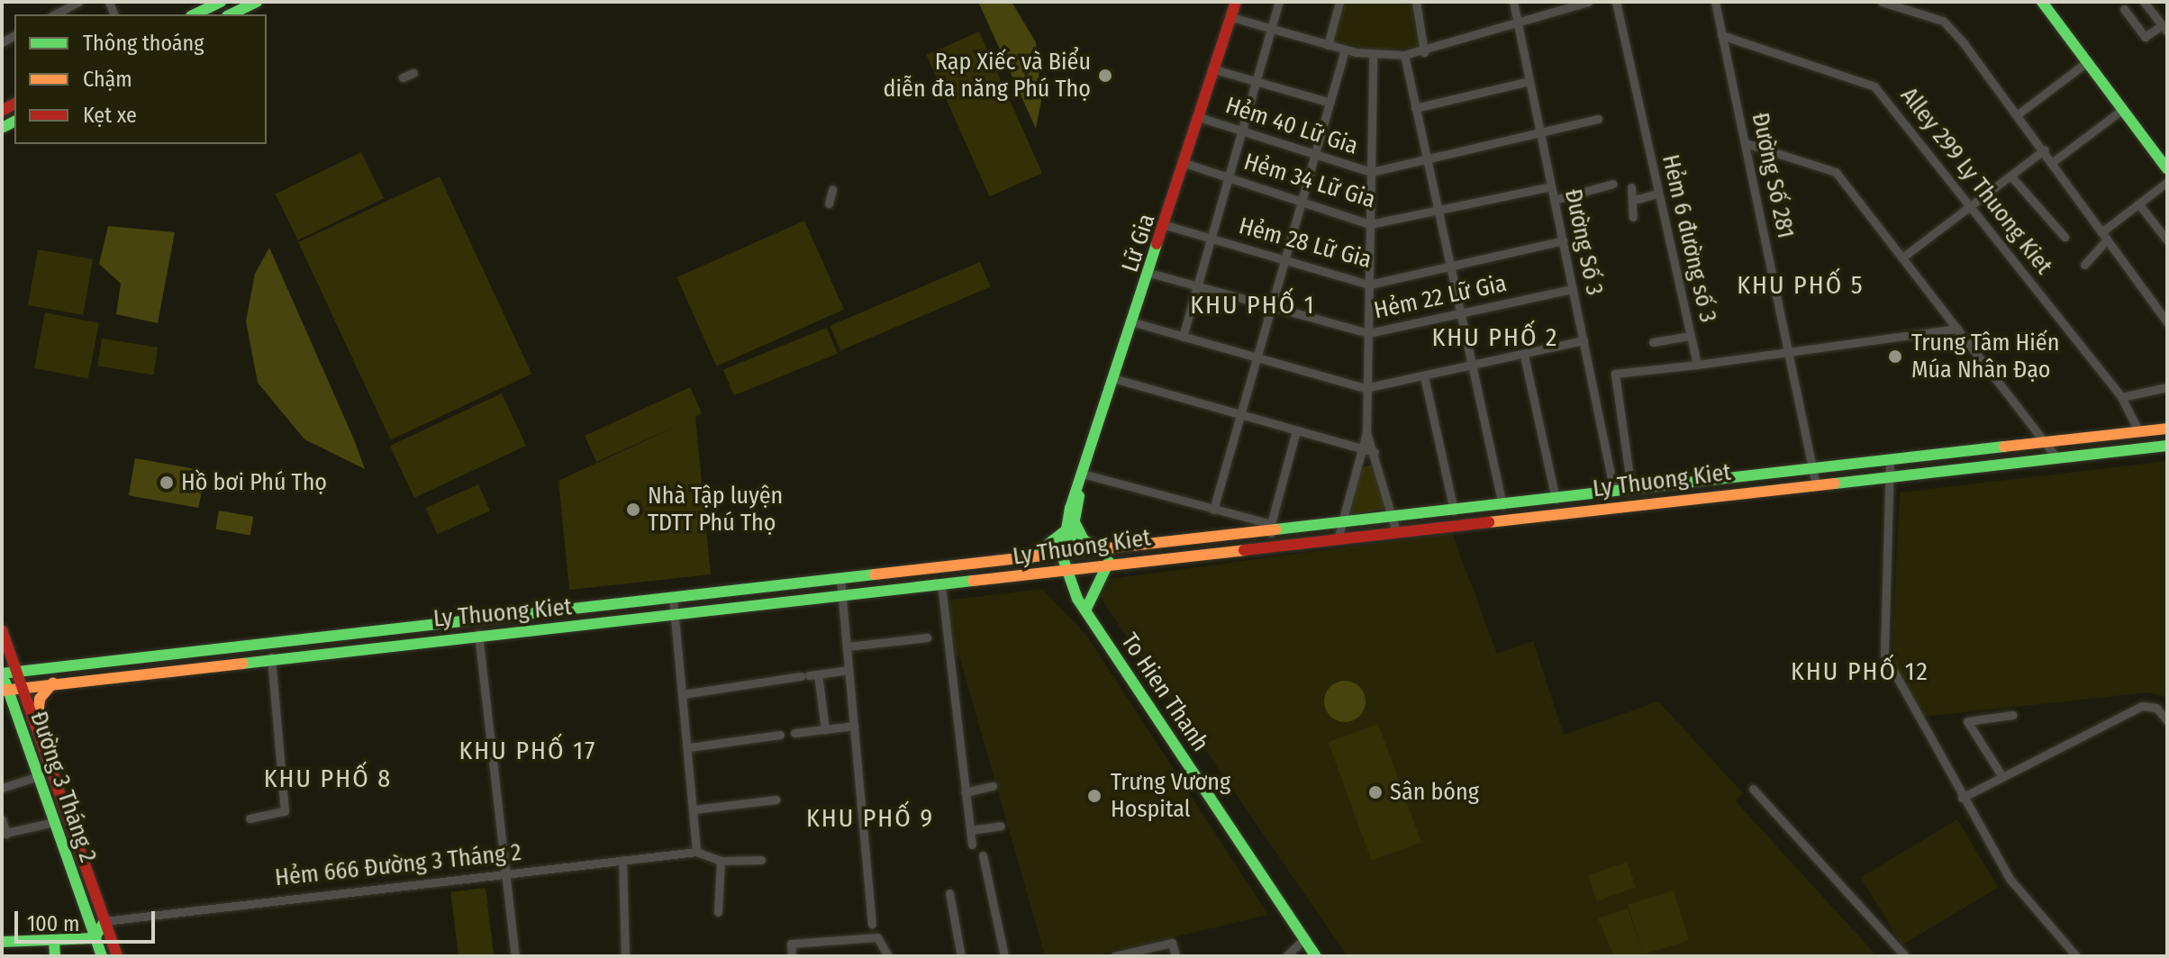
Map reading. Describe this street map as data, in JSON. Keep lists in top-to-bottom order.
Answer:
{
  "streets": {
    "main road": [
      "Lữ Gia",
      "Ly Thuong Kiet",
      "To Hien Thanh",
      "Đường 3 Tháng 2"
    ],
    "street": [
      "Hẻm 40 Lữ Gia",
      "Đường Số 281",
      "Hẻm 34 Lữ Gia",
      "Alley 299 Ly Thuong Kiet",
      "Hẻm 6 đường số 3",
      "Đường Số 3",
      "Hẻm 28 Lữ Gia",
      "Hẻm 22 Lữ Gia",
      "Hẻm 666 Đường 3 Tháng 2"
    ]
  },
  "crossings": [
    ["Hẻm 40 Lữ Gia", "Đường Số 3"],
    ["Hẻm 40 Lữ Gia", "Lữ Gia"],
    ["Đường Số 281", "Alley 299 Ly Thuong Kiet"],
    ["Đường Số 281", "Ly Thuong Kiet"],
    ["Hẻm 34 Lữ Gia", "Đường Số 3"],
    ["Hẻm 34 Lữ Gia", "Lữ Gia"],
    ["Alley 299 Ly Thuong Kiet", "Ly Thuong Kiet"],
    ["Đường Số 3", "Hẻm 28 Lữ Gia"],
    ["Đường Số 3", "Hẻm 22 Lữ Gia"],
    ["Đường Số 3", "Ly Thuong Kiet"],
    ["Lữ Gia", "Hẻm 28 Lữ Gia"],
    ["Lữ Gia", "Hẻm 22 Lữ Gia"],
    ["Lữ Gia", "Ly Thuong Kiet"],
    ["Lữ Gia", "To Hien Thanh"],
    ["Ly Thuong Kiet", "To Hien Thanh"],
    ["Ly Thuong Kiet", "Đường 3 Tháng 2"],
    ["Đường 3 Tháng 2", "Hẻm 666 Đường 3 Tháng 2"]
  ],
  "districts": [
    "KHU PHỐ 5",
    "KHU PHỐ 1",
    "KHU PHỐ 2",
    "KHU PHỐ 12",
    "KHU PHỐ 17",
    "KHU PHỐ 8",
    "KHU PHỐ 9"
  ],
  "places": [
    "Rạp Xiếc và Biểu diễn đa năng Phú Thọ",
    "Trung Tâm Hiến Múa Nhân Đạo",
    "Hồ bơi Phú Thọ",
    "Nhà Tập luyện TDTT Phú Thọ",
    "Sân bóng",
    "Trưng Vương Hospital"
  ],
  "legend": ["Thông thoáng", "Chậm", "Kẹt xe"],
  "scale_bar": "100 m"
}
